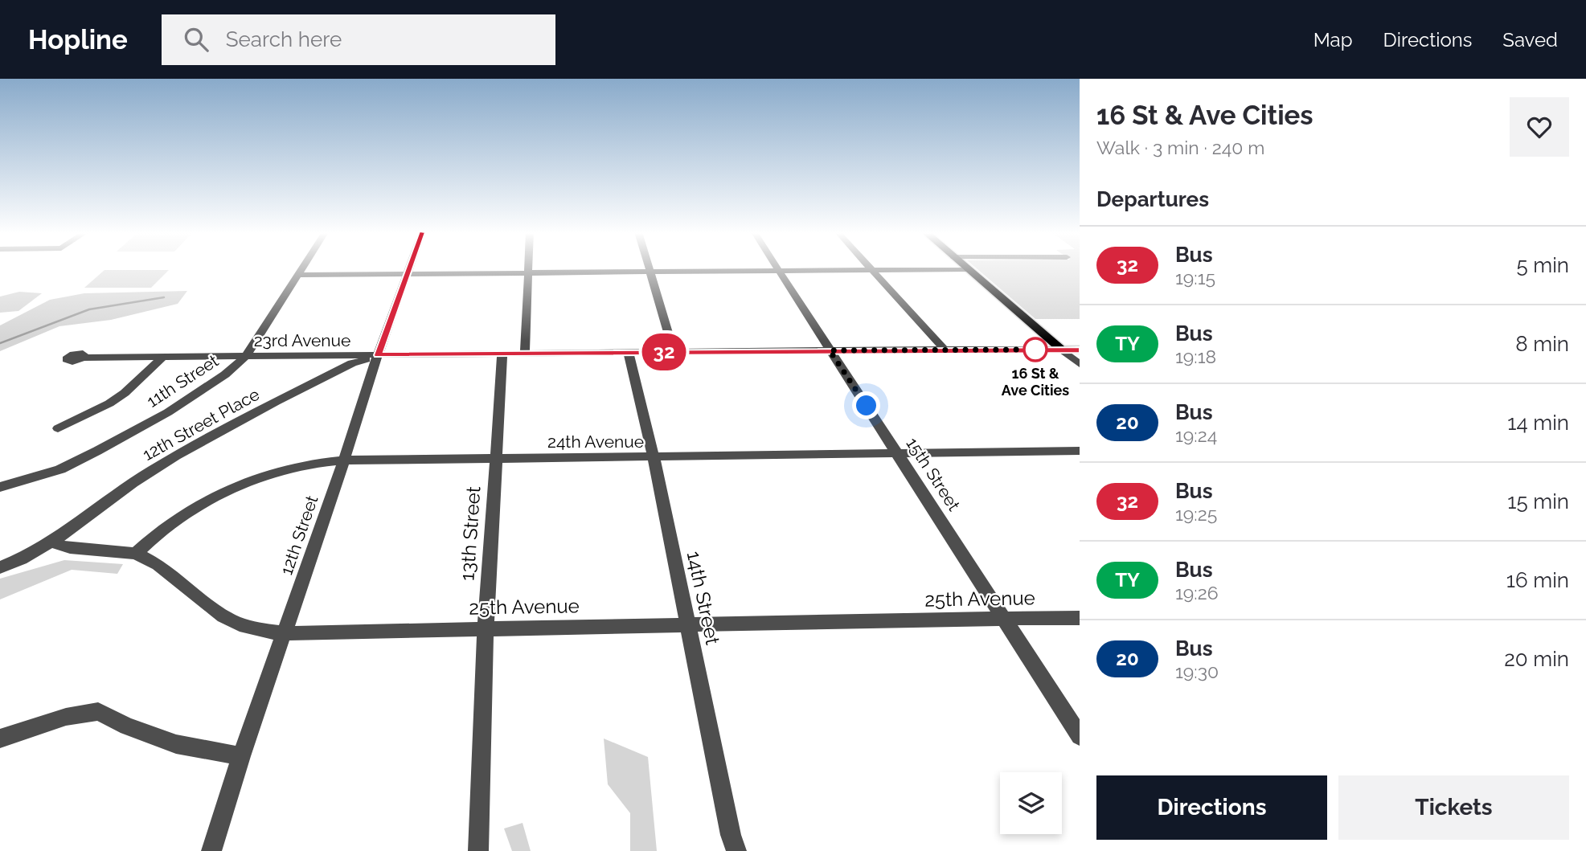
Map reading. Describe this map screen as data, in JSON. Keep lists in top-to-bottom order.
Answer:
{
  "streets": {
    "street": [
      "23rd Avenue",
      "11th Street",
      "12th Street Place",
      "24th Avenue",
      "15th Street",
      "13th Street",
      "12th Street",
      "14th Street",
      "25th Avenue"
    ]
  },
  "crossings": [
    ["23rd Avenue", "11th Street"],
    ["23rd Avenue", "12th Street Place"],
    ["23rd Avenue", "15th Street"],
    ["23rd Avenue", "13th Street"],
    ["23rd Avenue", "12th Street"],
    ["23rd Avenue", "14th Street"],
    ["12th Street Place", "12th Street"],
    ["12th Street Place", "25th Avenue"],
    ["24th Avenue", "15th Street"],
    ["24th Avenue", "13th Street"],
    ["24th Avenue", "12th Street"],
    ["24th Avenue", "14th Street"],
    ["24th Avenue", "25th Avenue"],
    ["15th Street", "25th Avenue"],
    ["13th Street", "25th Avenue"],
    ["12th Street", "25th Avenue"],
    ["14th Street", "25th Avenue"]
  ],
  "places": ["16 St & Ave Cities"],
  "lines": ["bus line 32"],
  "page": {
    "header": "Hopline",
    "search": "Search here",
    "nav": ["Map", "Directions", "Saved"],
    "on_map": "32",
    "heading": [
      ["16 St & Ave Cities", "Walk · 3 min · 240 m"],
      "Departures"
    ],
    "list": [
      {
        "mark": "32",
        "name": "Bus",
        "note": "19:15",
        "value": "5 min"
      },
      {
        "mark": "TY",
        "name": "Bus",
        "note": "19:18",
        "value": "8 min"
      },
      {
        "mark": "20",
        "name": "Bus",
        "note": "19:24",
        "value": "14 min"
      },
      {
        "mark": "32",
        "name": "Bus",
        "note": "19:25",
        "value": "15 min"
      },
      {
        "mark": "TY",
        "name": "Bus",
        "note": "19:26",
        "value": "16 min"
      },
      {
        "mark": "20",
        "name": "Bus",
        "note": "19:30",
        "value": "20 min"
      }
    ],
    "buttons": ["Directions", "Tickets"]
  }
}
